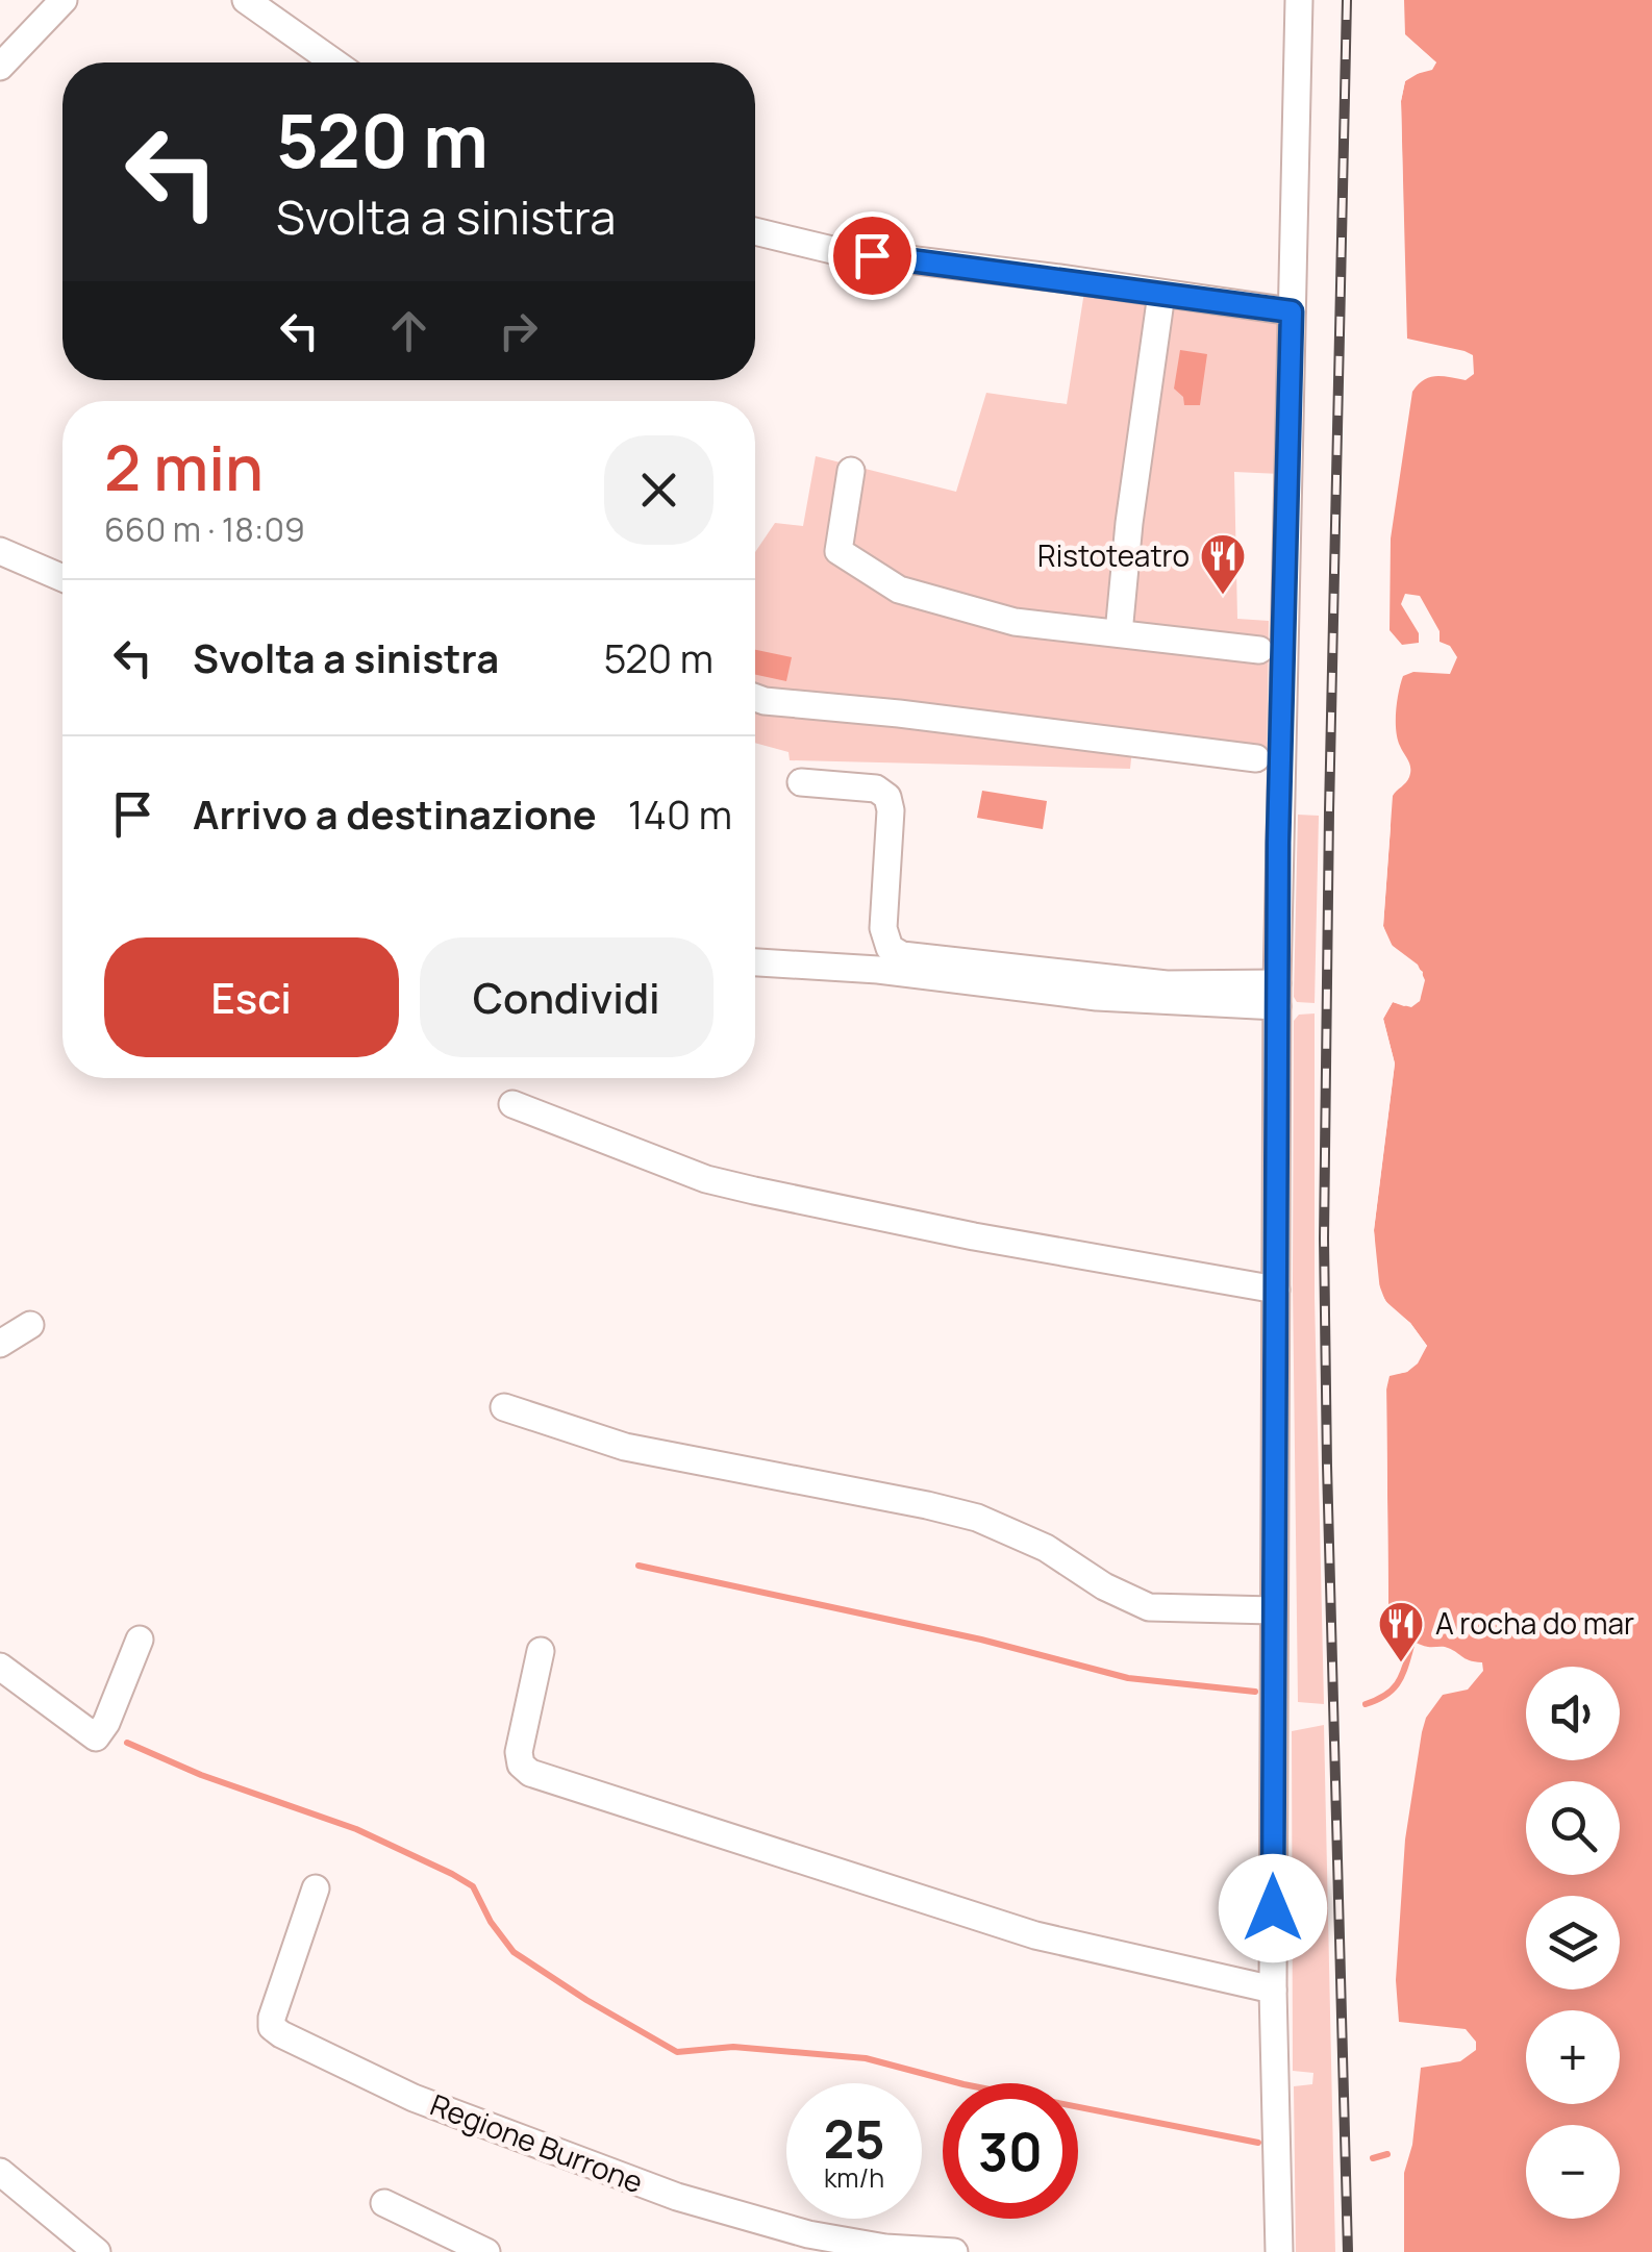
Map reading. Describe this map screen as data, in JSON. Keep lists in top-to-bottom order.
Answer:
{
  "streets": {
    "street": ["Regione Burrone"]
  },
  "places": {
    "restaurant": ["Ristoteatro", "A rocha do mar"]
  },
  "page": {
    "turn": ["520 m", "Svolta a sinistra"],
    "heading": ["2 min", "660 m · 18:09"],
    "list": [
      {
        "name": "Svolta a sinistra",
        "value": "520 m"
      },
      {
        "name": "Arrivo a destinazione",
        "value": "140 m"
      }
    ],
    "buttons": ["Esci", "Condividi"],
    "map_buttons": ["+", "−"],
    "speed": "25 km/h",
    "limit": "30"
  }
}
